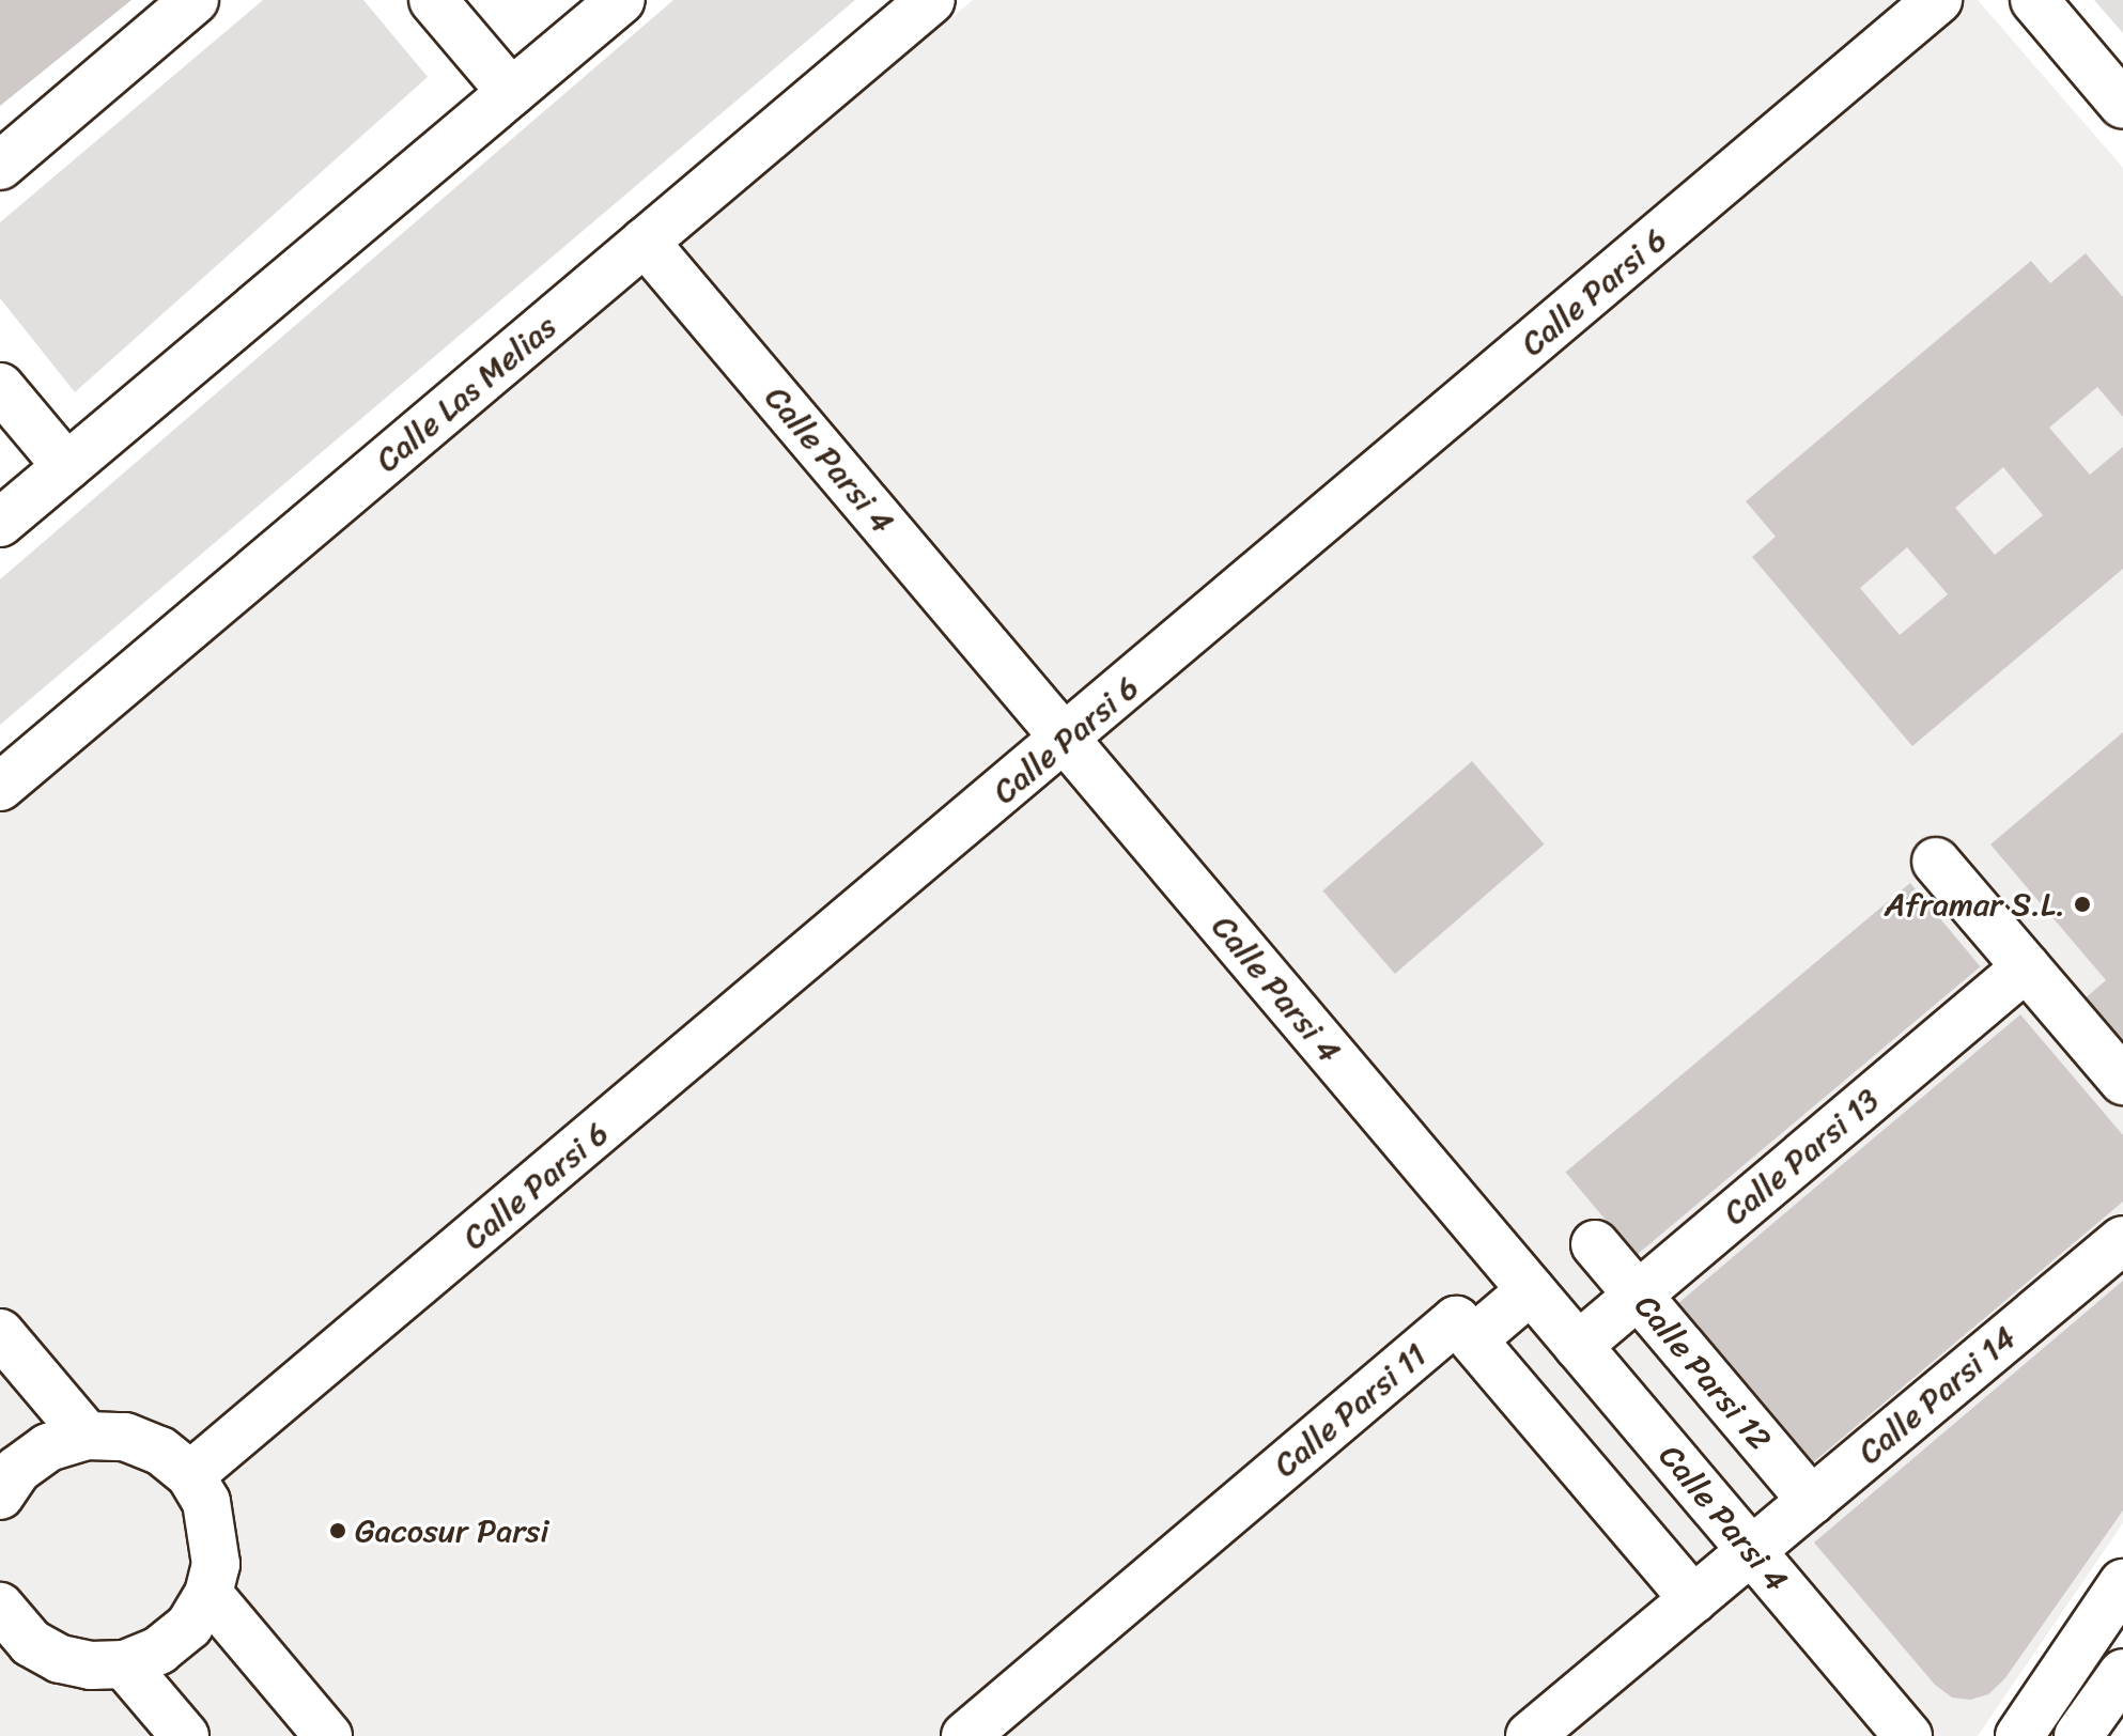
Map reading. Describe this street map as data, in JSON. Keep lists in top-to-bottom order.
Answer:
{
  "streets": {
    "street": [
      "Calle Parsi 6",
      "Calle Las Melias",
      "Calle Parsi 4",
      "Calle Parsi 13",
      "Calle Parsi 12",
      "Calle Parsi 14",
      "Calle Parsi 11"
    ]
  },
  "crossings": [
    ["Calle Parsi 6", "Calle Parsi 4"],
    ["Calle Las Melias", "Calle Parsi 4"],
    ["Calle Parsi 4", "Calle Parsi 13"],
    ["Calle Parsi 4", "Calle Parsi 14"],
    ["Calle Parsi 13", "Calle Parsi 12"],
    ["Calle Parsi 12", "Calle Parsi 14"]
  ],
  "places": ["Aframar S.L.", "Gacosur Parsi"]
}
